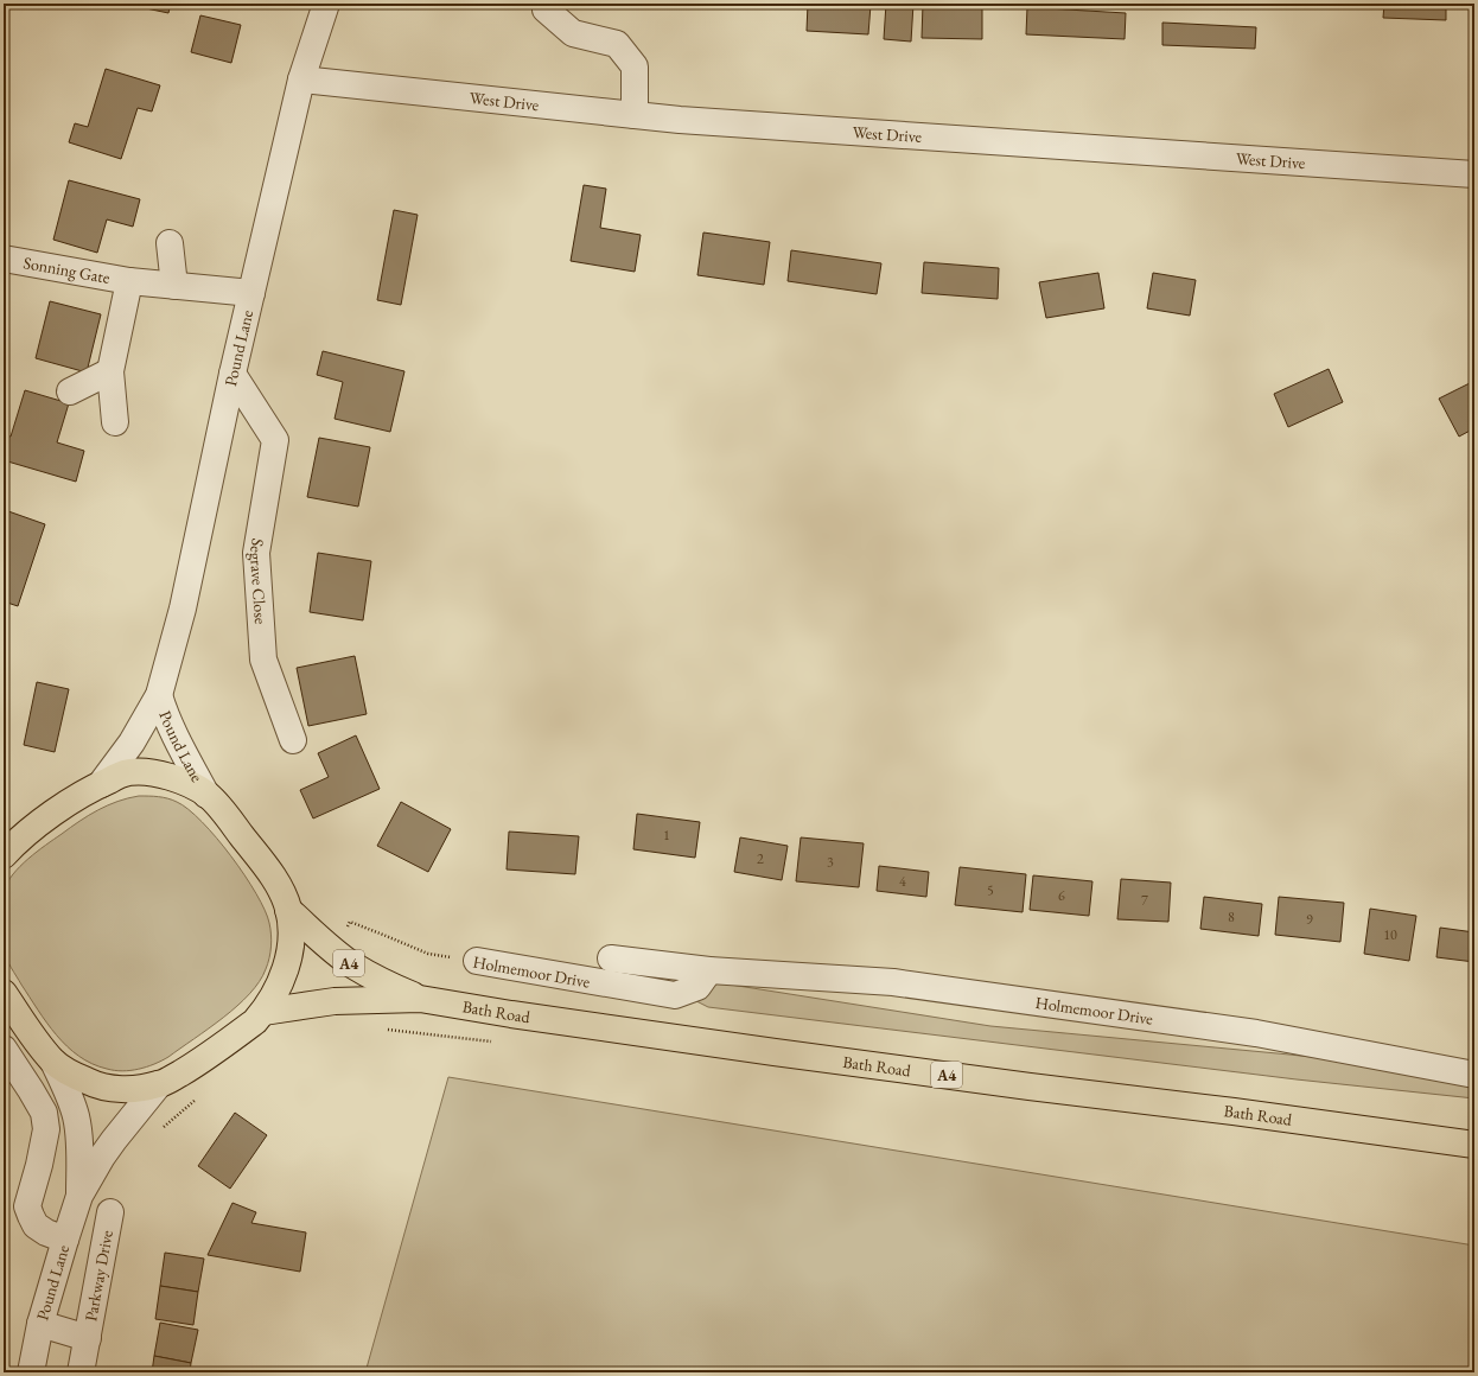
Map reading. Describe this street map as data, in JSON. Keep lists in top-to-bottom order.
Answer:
{
  "streets": {
    "main road": ["A4", "Bath Road"],
    "street": [
      "West Drive",
      "Sonning Gate",
      "Pound Lane",
      "Segrave Close",
      "Holmemoor Drive",
      "Parkway Drive"
    ]
  },
  "crossings": [
    ["West Drive", "Pound Lane"],
    ["Sonning Gate", "Pound Lane"],
    ["Pound Lane", "Segrave Close"],
    ["Pound Lane", "Parkway Drive"]
  ],
  "house_numbers": [
    "1",
    "2",
    "3",
    "4",
    "5",
    "6",
    "7",
    "8",
    "9",
    "10"
  ]
}
